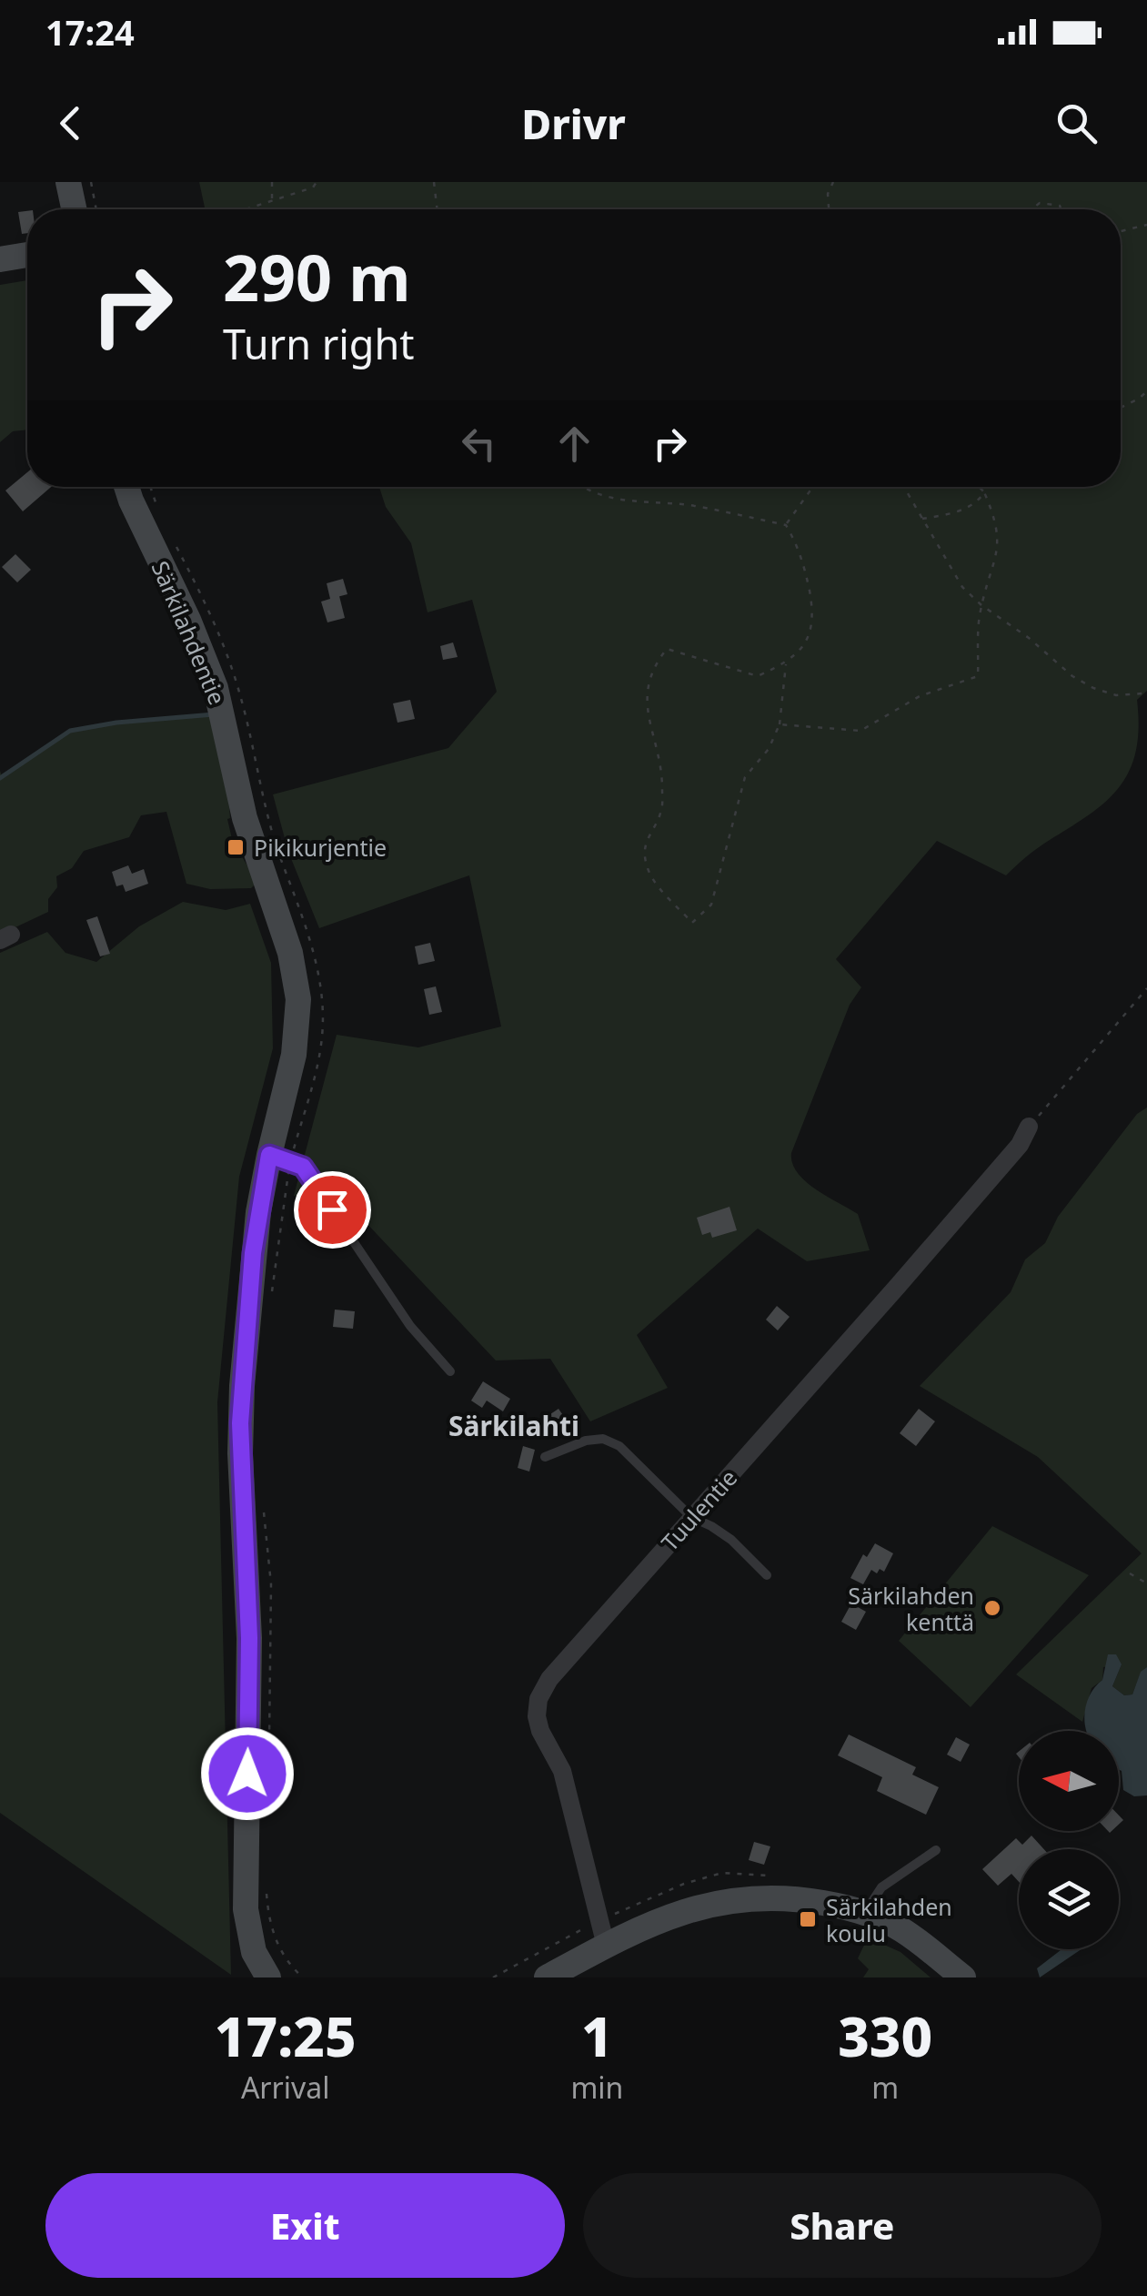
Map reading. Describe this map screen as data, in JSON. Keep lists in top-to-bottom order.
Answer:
{
  "streets": {
    "street": ["Särkilahdentie", "Tuulentie"]
  },
  "districts": ["Särkilahti"],
  "places": {
    "transit": ["Pikikurjentie", "Särkilahden koulu"],
    "other": ["Särkilahden kenttä"]
  },
  "north": "left",
  "page": {
    "status": "17:24",
    "header": "Drivr",
    "turn": ["290 m", "Turn right"],
    "eta": [
      "17:25",
      "Arrival",
      "1",
      "min",
      "330",
      "m"
    ],
    "buttons": ["Exit", "Share"]
  }
}
